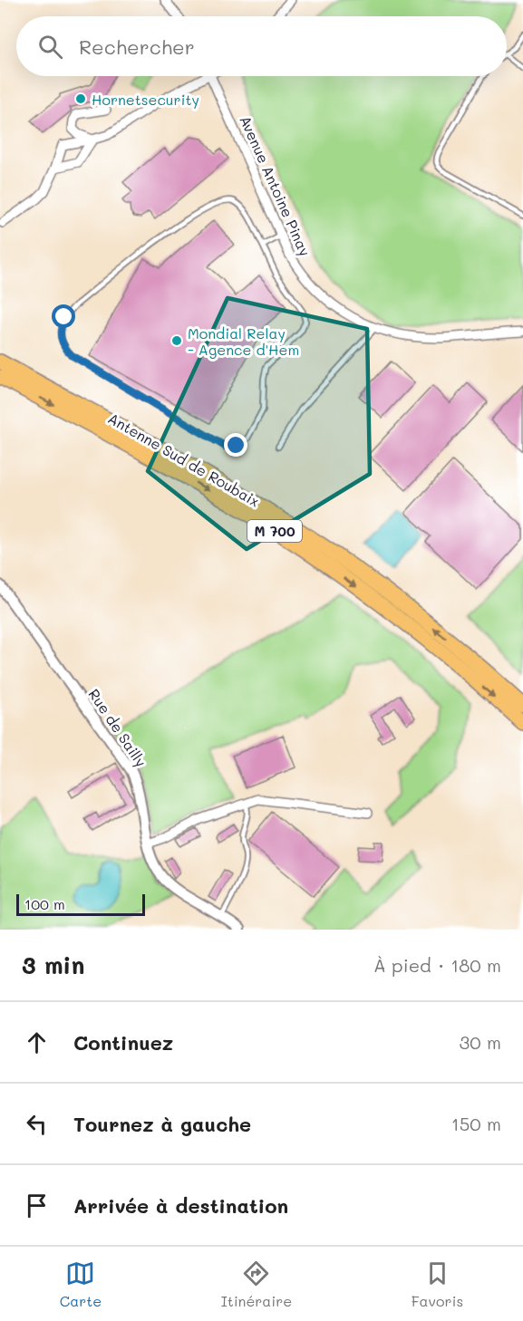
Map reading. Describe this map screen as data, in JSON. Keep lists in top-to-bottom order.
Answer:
{
  "streets": {
    "highway": ["Antenne Sud de Roubaix", "M 700"],
    "street": ["Avenue Antoine Pinay", "Rue de Sailly"]
  },
  "places": ["Hornetsecurity", "Mondial Relay - Agence d'Hem"],
  "scale_bar": "100 m",
  "page": {
    "search": "Rechercher",
    "scale": "100 m",
    "heading": ["3 min", "À pied · 180 m"],
    "list": [
      ["Continuez", "30 m"],
      ["Tournez à gauche", "150 m"],
      "Arrivée à destination"
    ],
    "nav": ["Carte", "Itinéraire", "Favoris"]
  }
}
